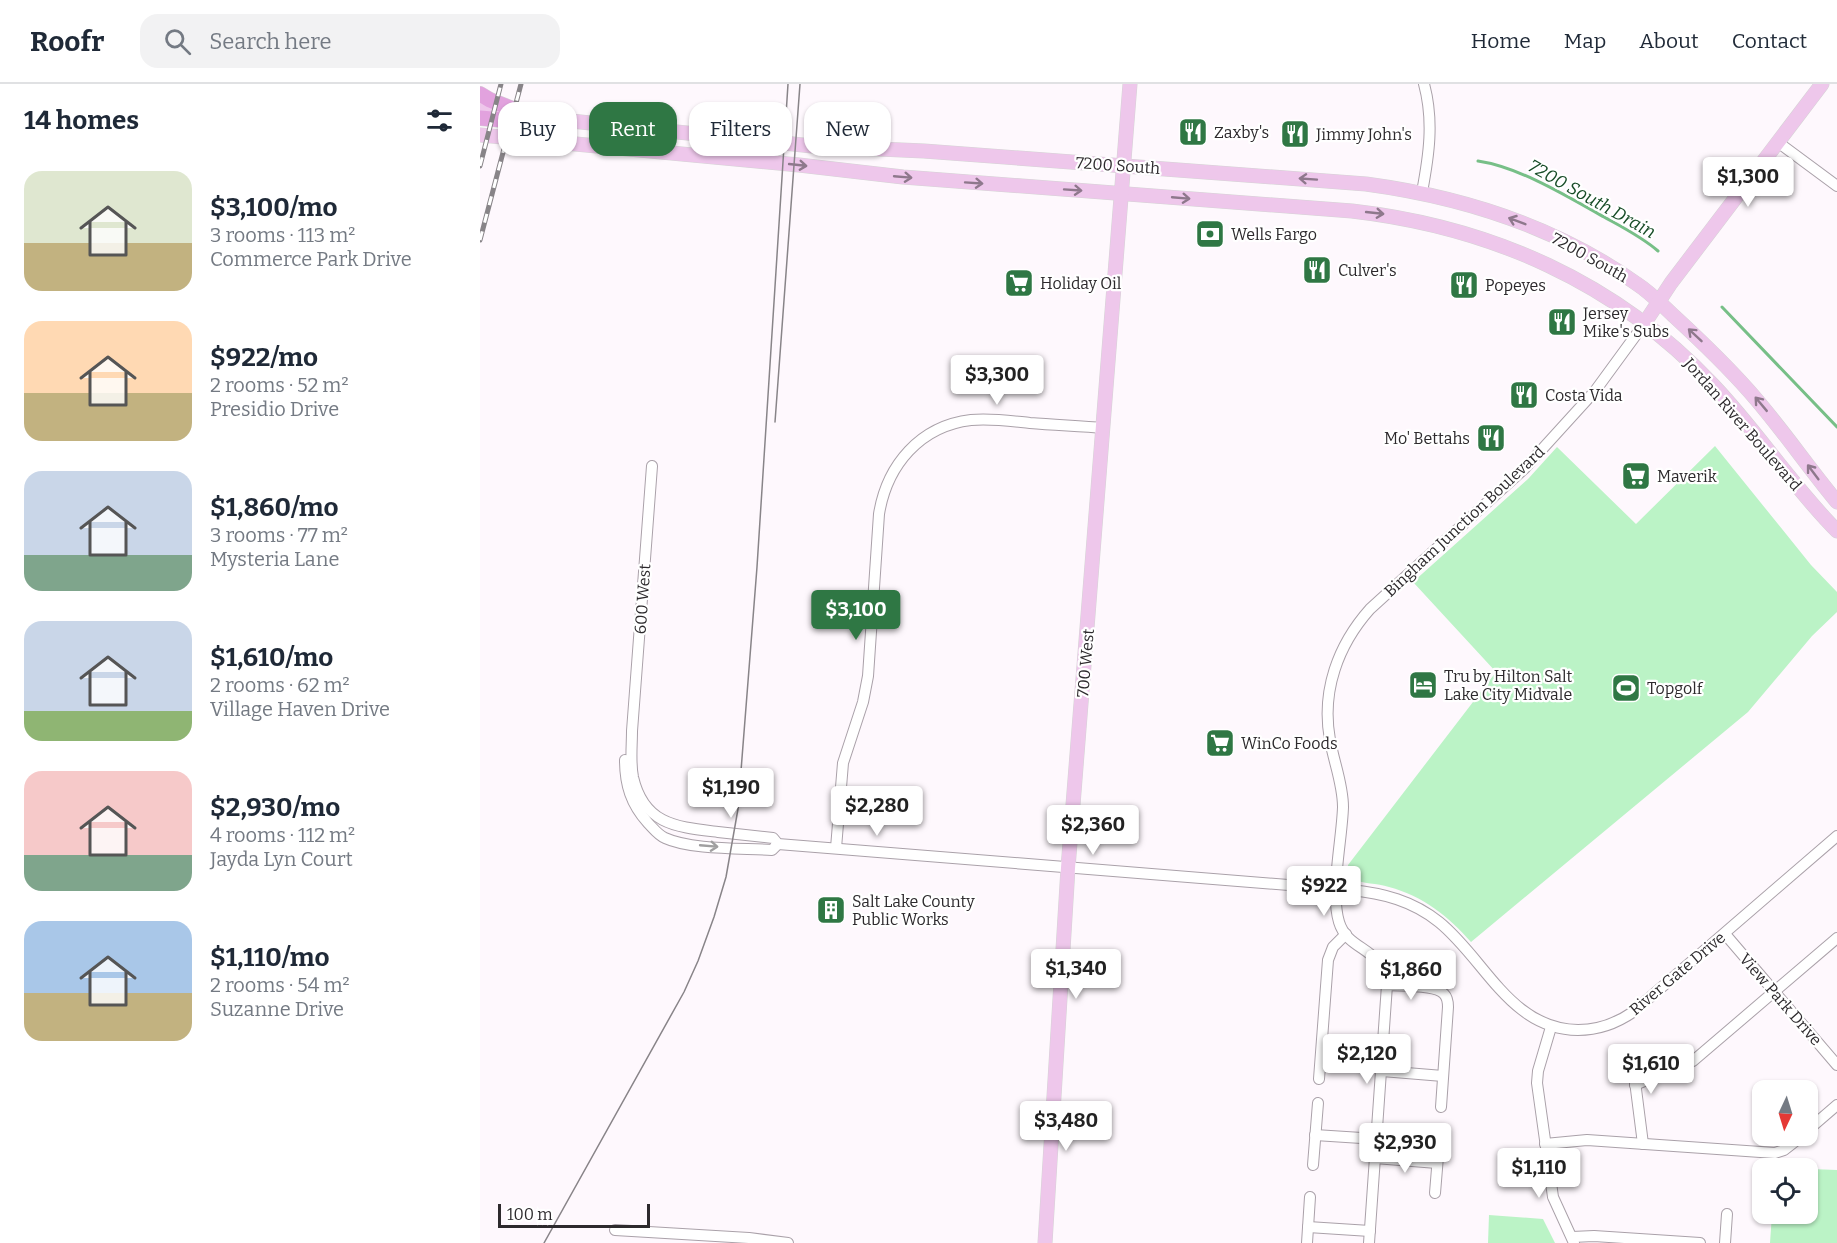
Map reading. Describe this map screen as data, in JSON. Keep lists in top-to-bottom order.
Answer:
{
  "streets": {
    "main road": [
      "7200 South",
      "Jordan River Boulevard",
      "Bingham Junction Boulevard",
      "700 West"
    ],
    "street": ["600 West", "River Gate Drive", "View Park Drive"]
  },
  "crossings": [
    ["7200 South", "Jordan River Boulevard"],
    ["7200 South", "Bingham Junction Boulevard"],
    ["7200 South", "700 West"],
    ["Jordan River Boulevard", "Bingham Junction Boulevard"],
    ["Bingham Junction Boulevard", "River Gate Drive"],
    ["600 West", "River Gate Drive"],
    ["700 West", "River Gate Drive"],
    ["River Gate Drive", "View Park Drive"]
  ],
  "water": ["7200 South Drain"],
  "places": {
    "restaurant": [
      "Zaxby's",
      "Jimmy John's",
      "Culver's",
      "Popeyes",
      "Jersey Mike's Subs",
      "Costa Vida",
      "Mo' Bettahs"
    ],
    "bank": ["Wells Fargo"],
    "supermarket": ["Holiday Oil", "Maverik", "WinCo Foods"],
    "hotel": ["Tru by Hilton Salt Lake City Midvale"],
    "sports": ["Topgolf"],
    "building": ["Salt Lake County Public Works"]
  },
  "scale_bar": "100 m",
  "north": "bottom",
  "page": {
    "header": "Roofr",
    "search": "Search here",
    "nav": [
      "Home",
      "Map",
      "About",
      "Contact"
    ],
    "heading": "14 homes",
    "chip": [
      "Buy",
      "Rent",
      "Filters",
      "New"
    ],
    "list": [
      {
        "name": "$3,100/mo",
        "note": "3 rooms · 113 m² · Commerce Park Drive"
      },
      {
        "name": "$922/mo",
        "note": "2 rooms · 52 m² · Presidio Drive"
      },
      {
        "name": "$1,860/mo",
        "note": "3 rooms · 77 m² · Mysteria Lane"
      },
      {
        "name": "$1,610/mo",
        "note": "2 rooms · 62 m² · Village Haven Drive"
      },
      {
        "name": "$2,930/mo",
        "note": "4 rooms · 112 m² · Jayda Lyn Court"
      },
      {
        "name": "$1,110/mo",
        "note": "2 rooms · 54 m² · Suzanne Drive"
      }
    ],
    "price": [
      "$1,300",
      "$3,300",
      "$3,100",
      "$1,190",
      "$2,280",
      "$2,360",
      "$922",
      "$1,340",
      "$1,860",
      "$2,120",
      "$1,610",
      "$3,480",
      "$2,930",
      "$1,110"
    ],
    "scale": "100 m"
  }
}
